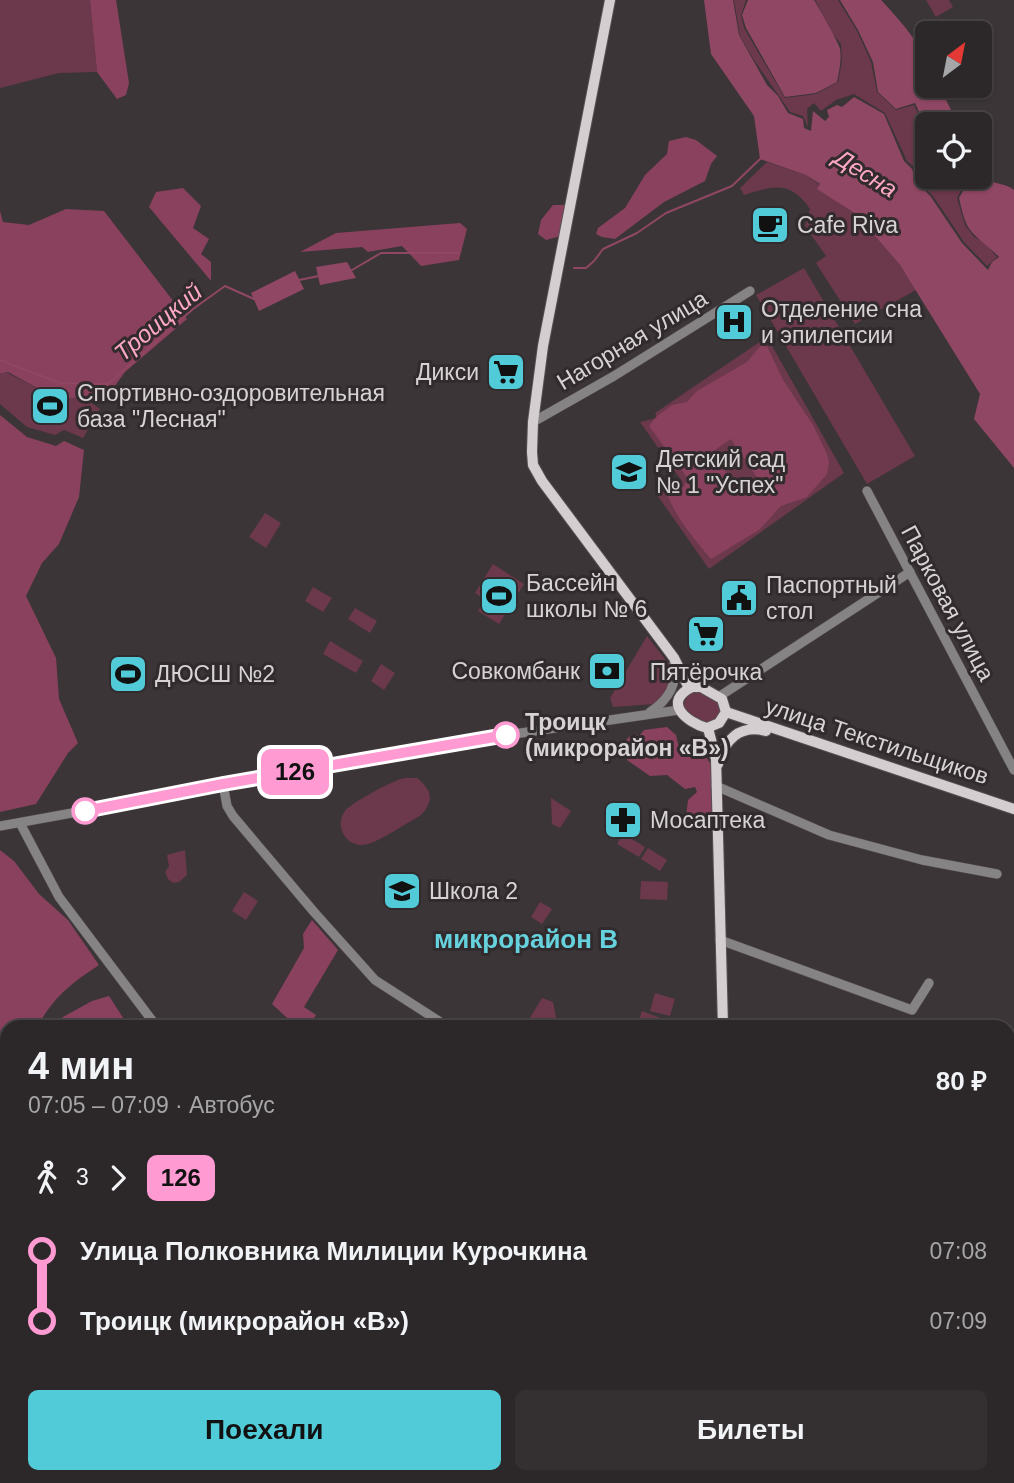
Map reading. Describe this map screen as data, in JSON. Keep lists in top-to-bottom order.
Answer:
{
  "streets": {
    "main road": ["улица Текстильщиков"],
    "street": ["Нагорная улица", "Парковая улица"]
  },
  "districts": ["микрорайон В"],
  "water": ["Десна", "Троицкий"],
  "places": {
    "cafe": ["Cafe Riva"],
    "hospital": ["Отделение сна и эпилепсии"],
    "supermarket": ["Дикси", "Пятёрочка"],
    "sports": ["Спортивно-оздоровительная база \"Лесная\"", "Бассейн школы № 6", "ДЮСШ №2"],
    "school or university": ["Детский сад № 1 \"Успех\"", "Школа 2"],
    "public building": ["Паспортный стол"],
    "bank": ["Совкомбанк"],
    "other": ["Троицк (микрорайон «В»)"],
    "pharmacy": ["Мосаптека"]
  },
  "lines": ["bus line 126"],
  "north": "top right",
  "page": {
    "on_map": "126",
    "heading": ["4 мин", "07:05 – 07:09 · Автобус", "80 ₽"],
    "legs": ["3", "126"],
    "list": [
      {
        "name": "Улица Полковника Милиции Курочкина",
        "value": "07:08"
      },
      {
        "name": "Троицк (микрорайон «В»)",
        "value": "07:09"
      }
    ],
    "buttons": ["Поехали", "Билеты"]
  }
}
